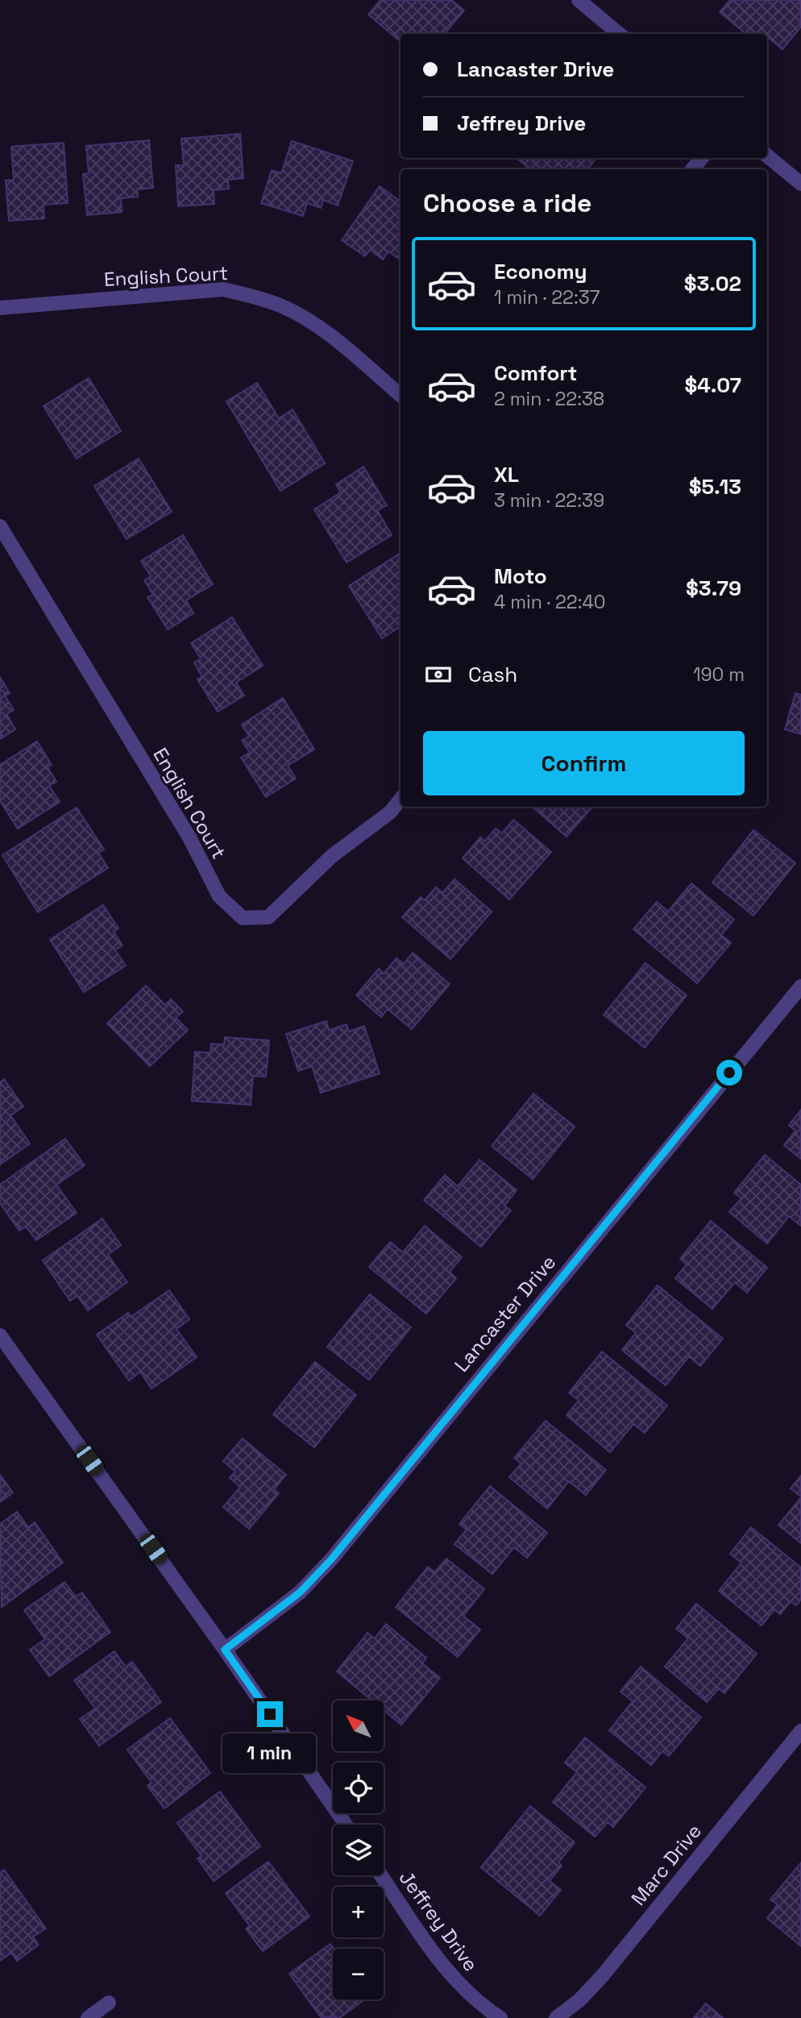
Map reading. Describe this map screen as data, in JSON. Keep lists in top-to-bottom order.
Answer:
{
  "streets": {
    "street": [
      "English Court",
      "Lancaster Drive",
      "Marc Drive",
      "Jeffrey Drive"
    ]
  },
  "north": "top left",
  "page": {
    "banner": ["Lancaster Drive", "Jeffrey Drive"],
    "heading": "Choose a ride",
    "list": [
      {
        "name": "Economy",
        "note": "1 min · 22:37",
        "value": "$3.02"
      },
      {
        "name": "Comfort",
        "note": "2 min · 22:38",
        "value": "$4.07"
      },
      {
        "name": "XL",
        "note": "3 min · 22:39",
        "value": "$5.13"
      },
      {
        "name": "Moto",
        "note": "4 min · 22:40",
        "value": "$3.79"
      }
    ],
    "pay": ["Cash", "190 m"],
    "buttons": "Confirm",
    "map_buttons": ["+", "−"],
    "bubble": "1 min"
  }
}
